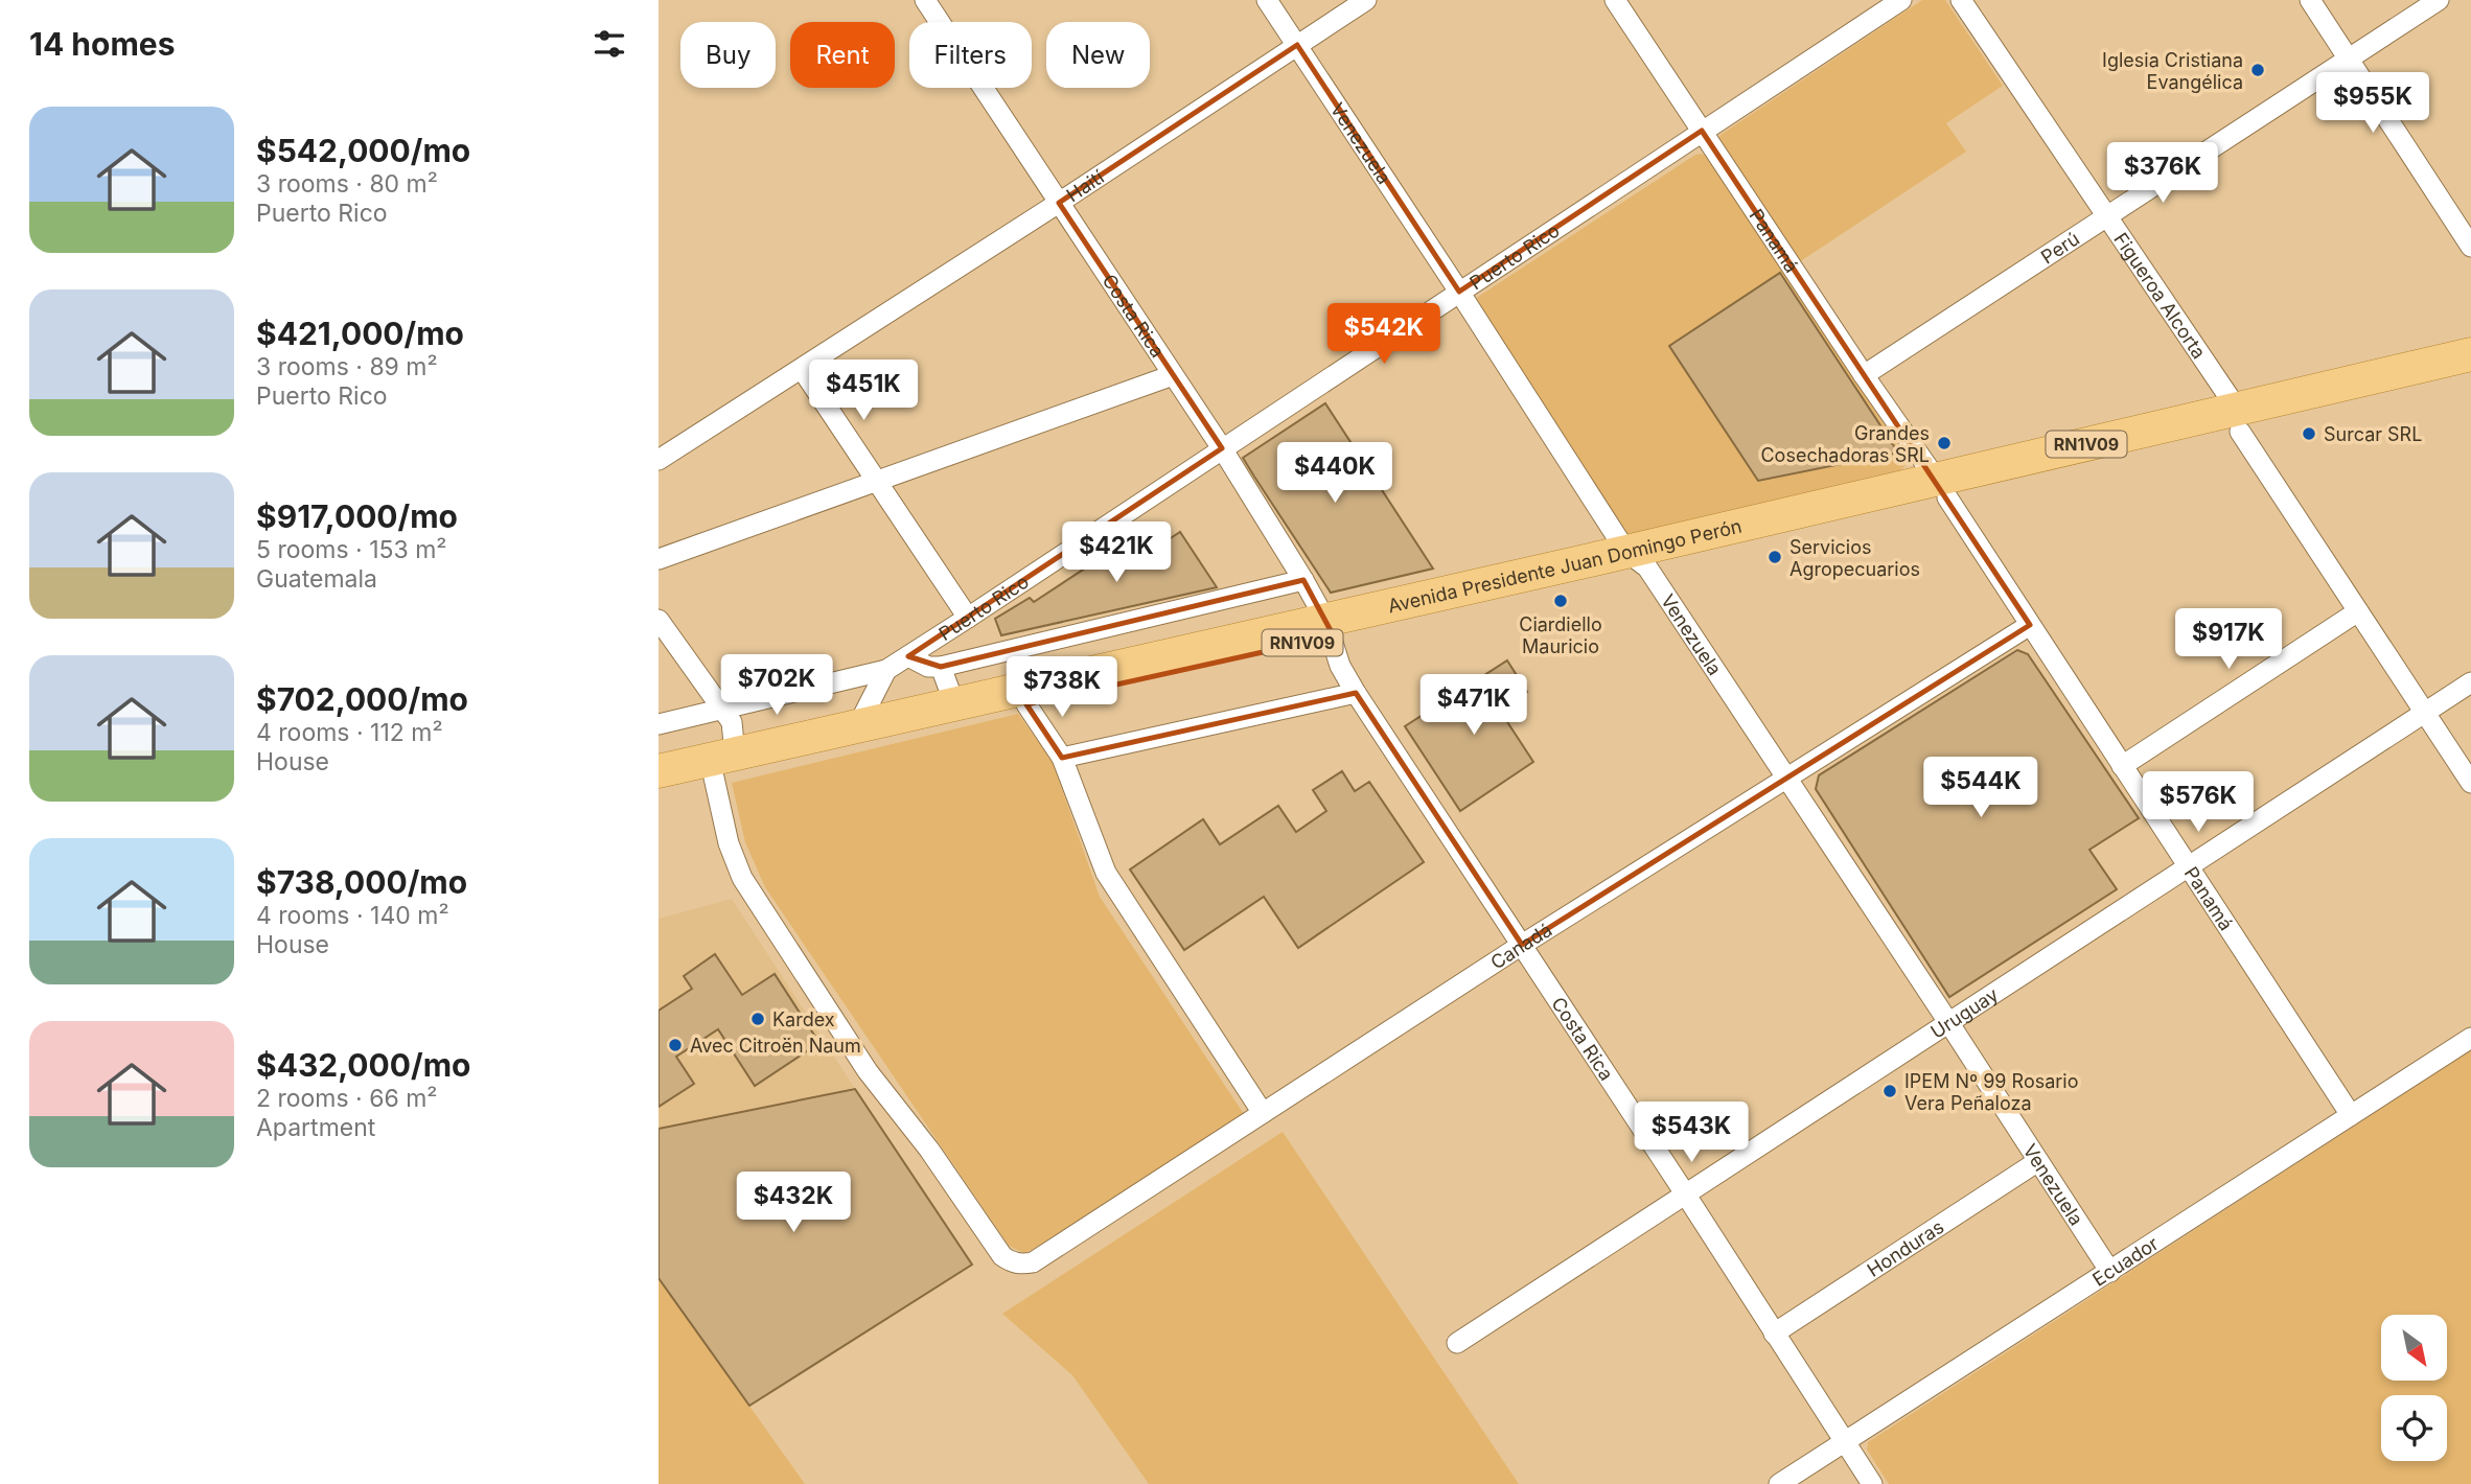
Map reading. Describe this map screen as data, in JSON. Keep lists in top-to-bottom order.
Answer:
{
  "streets": {
    "main road": ["RN1V09", "Avenida Presidente Juan Domingo Perón"],
    "street": [
      "Venezuela",
      "Haití",
      "Panamá",
      "Perú",
      "Puerto Rico",
      "Figueroa Alcorta",
      "Costa Rica",
      "Canadá",
      "Uruguay",
      "Honduras",
      "Ecuador"
    ]
  },
  "crossings": [
    ["Venezuela", "Haití"],
    ["Venezuela", "Puerto Rico"],
    ["Venezuela", "Avenida Presidente Juan Domingo Perón"],
    ["Venezuela", "Canadá"],
    ["Venezuela", "Uruguay"],
    ["Venezuela", "Honduras"],
    ["Venezuela", "Ecuador"],
    ["Haití", "Costa Rica"],
    ["Panamá", "Perú"],
    ["Panamá", "Puerto Rico"],
    ["Panamá", "Avenida Presidente Juan Domingo Perón"],
    ["Panamá", "Canadá"],
    ["Panamá", "Uruguay"],
    ["Panamá", "Ecuador"],
    ["Perú", "Figueroa Alcorta"],
    ["Puerto Rico", "Costa Rica"],
    ["Figueroa Alcorta", "Avenida Presidente Juan Domingo Perón"],
    ["Figueroa Alcorta", "Uruguay"],
    ["Costa Rica", "Avenida Presidente Juan Domingo Perón"],
    ["Costa Rica", "Canadá"],
    ["Costa Rica", "Uruguay"],
    ["Costa Rica", "Honduras"],
    ["Costa Rica", "Ecuador"],
    ["Avenida Presidente Juan Domingo Perón", "Canadá"]
  ],
  "places": [
    "Iglesia Cristiana Evangélica",
    "Surcar SRL",
    "Grandes Cosechadoras SRL",
    "Servicios Agropecuarios",
    "Ciardiello Mauricio",
    "Kardex",
    "Avec Citroën Naum",
    "IPEM Nº 99 Rosario Vera Peñaloza"
  ],
  "north": "bottom right",
  "page": {
    "heading": "14 homes",
    "chip": [
      "Buy",
      "Rent",
      "Filters",
      "New"
    ],
    "price": [
      "$955K",
      "$376K",
      "$542K",
      "$451K",
      "$440K",
      "$421K",
      "$917K",
      "$702K",
      "$738K",
      "$471K",
      "$544K",
      "$576K",
      "$543K",
      "$432K"
    ],
    "list": [
      {
        "name": "$542,000/mo",
        "note": "3 rooms · 80 m² · Puerto Rico"
      },
      {
        "name": "$421,000/mo",
        "note": "3 rooms · 89 m² · Puerto Rico"
      },
      {
        "name": "$917,000/mo",
        "note": "5 rooms · 153 m² · Guatemala"
      },
      {
        "name": "$702,000/mo",
        "note": "4 rooms · 112 m² · House"
      },
      {
        "name": "$738,000/mo",
        "note": "4 rooms · 140 m² · House"
      },
      {
        "name": "$432,000/mo",
        "note": "2 rooms · 66 m² · Apartment"
      }
    ]
  }
}
